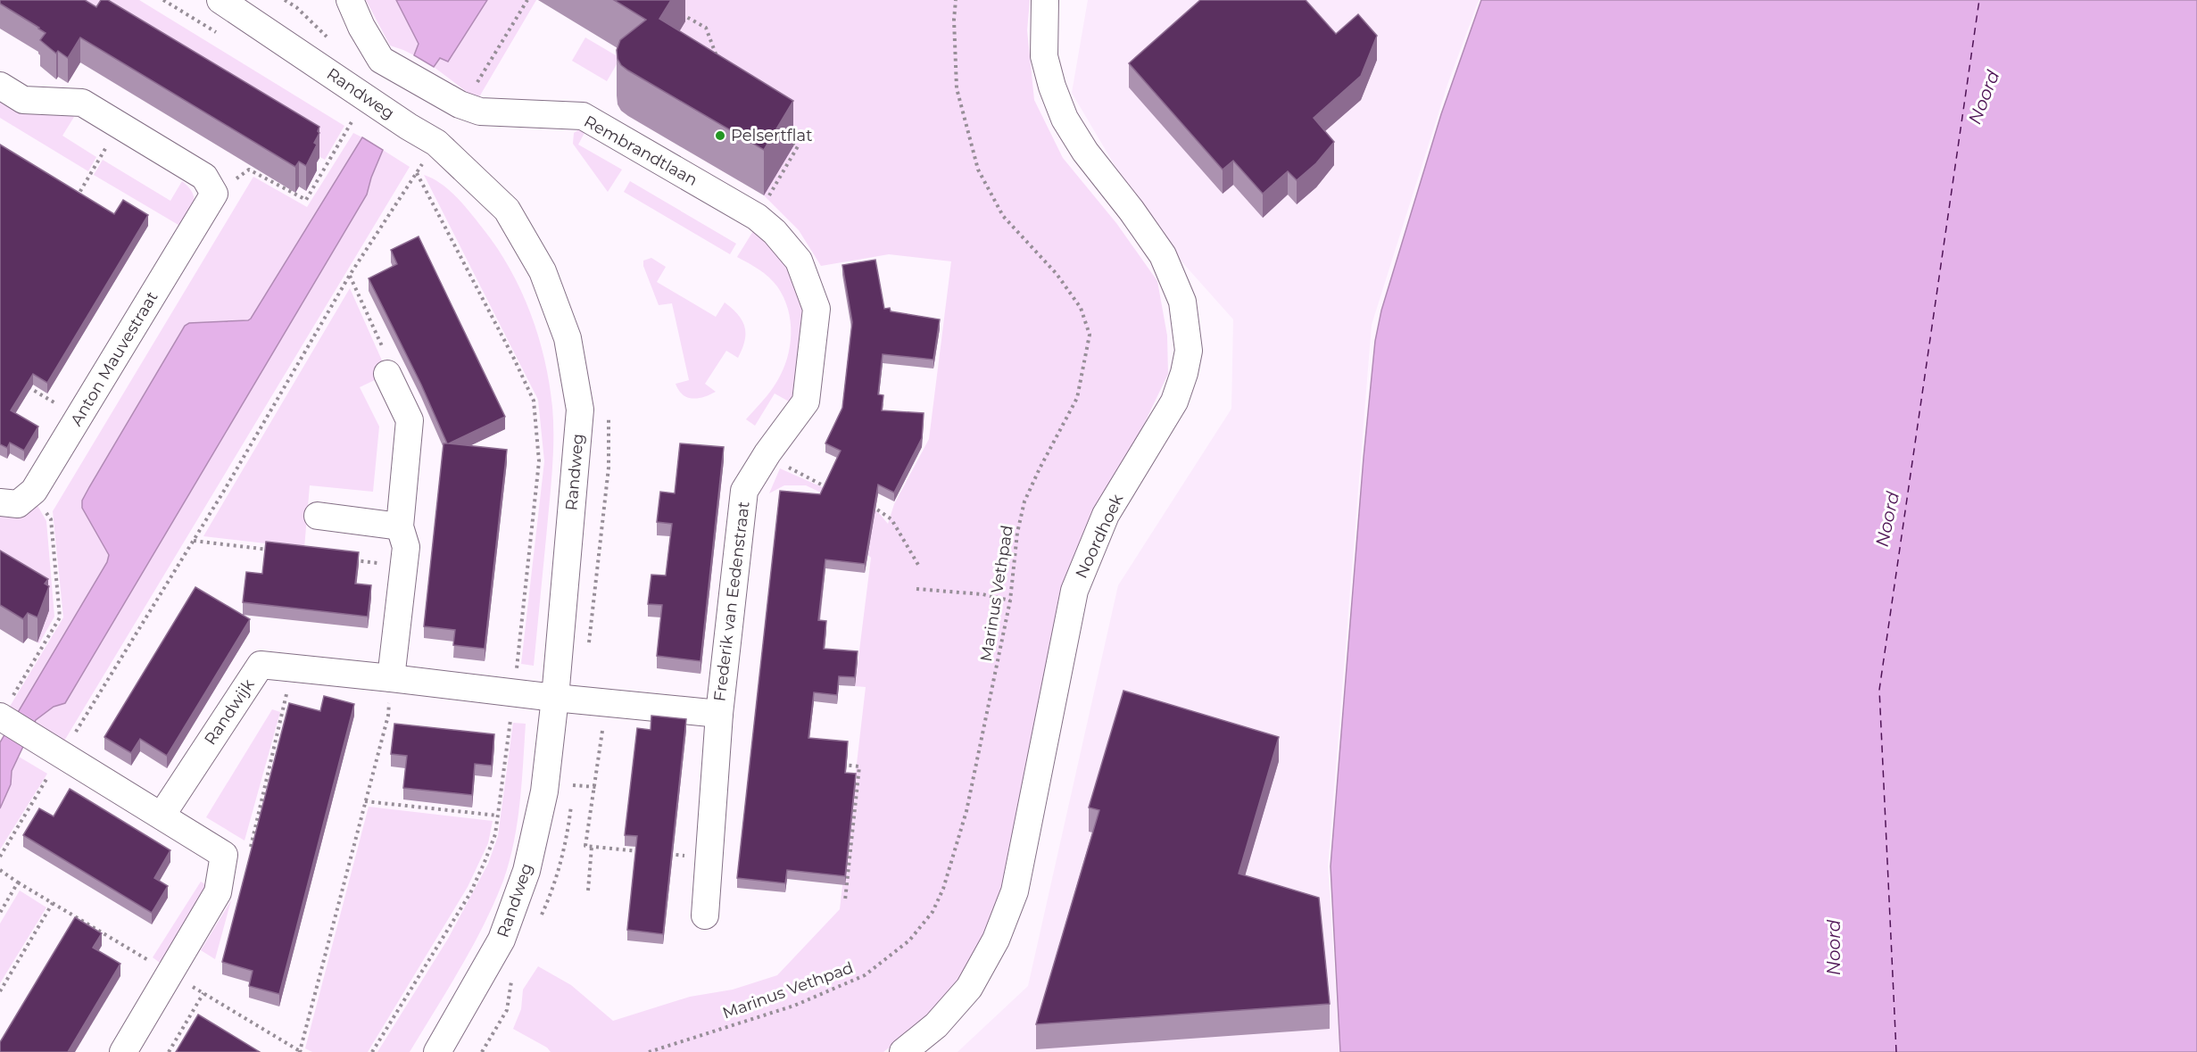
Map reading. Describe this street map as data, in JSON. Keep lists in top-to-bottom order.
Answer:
{
  "streets": {
    "street": [
      "Randweg",
      "Rembrandtlaan",
      "Anton Mauvestraat",
      "Noordhoek",
      "Frederik van Eedenstraat",
      "Randwijk"
    ],
    "path": ["Marinus Vethpad"]
  },
  "crossings": [
    ["Randweg", "Frederik van Eedenstraat"],
    ["Randweg", "Randwijk"],
    ["Rembrandtlaan", "Frederik van Eedenstraat"],
    ["Frederik van Eedenstraat", "Randwijk"]
  ],
  "water": ["Noord"],
  "places": ["Pelsertflat"]
}
